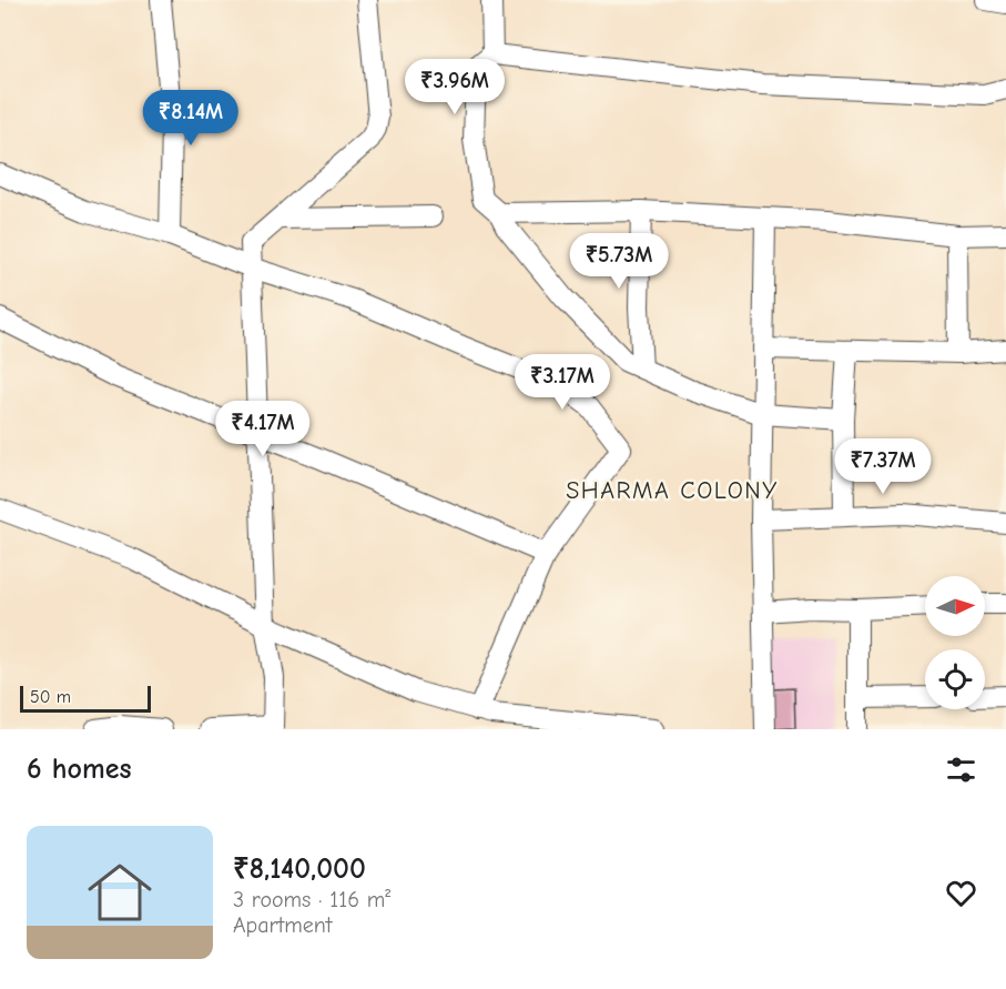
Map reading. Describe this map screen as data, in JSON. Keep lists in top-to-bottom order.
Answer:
{
  "districts": ["SHARMA COLONY"],
  "scale_bar": "50 m",
  "north": "right",
  "page": {
    "price": [
      "₹3.96M",
      "₹8.14M",
      "₹5.73M",
      "₹3.17M",
      "₹4.17M",
      "₹7.37M"
    ],
    "scale": "50 m",
    "heading": "6 homes",
    "list": [
      {
        "name": "₹8,140,000",
        "note": "3 rooms · 116 m² · Apartment"
      }
    ]
  }
}
